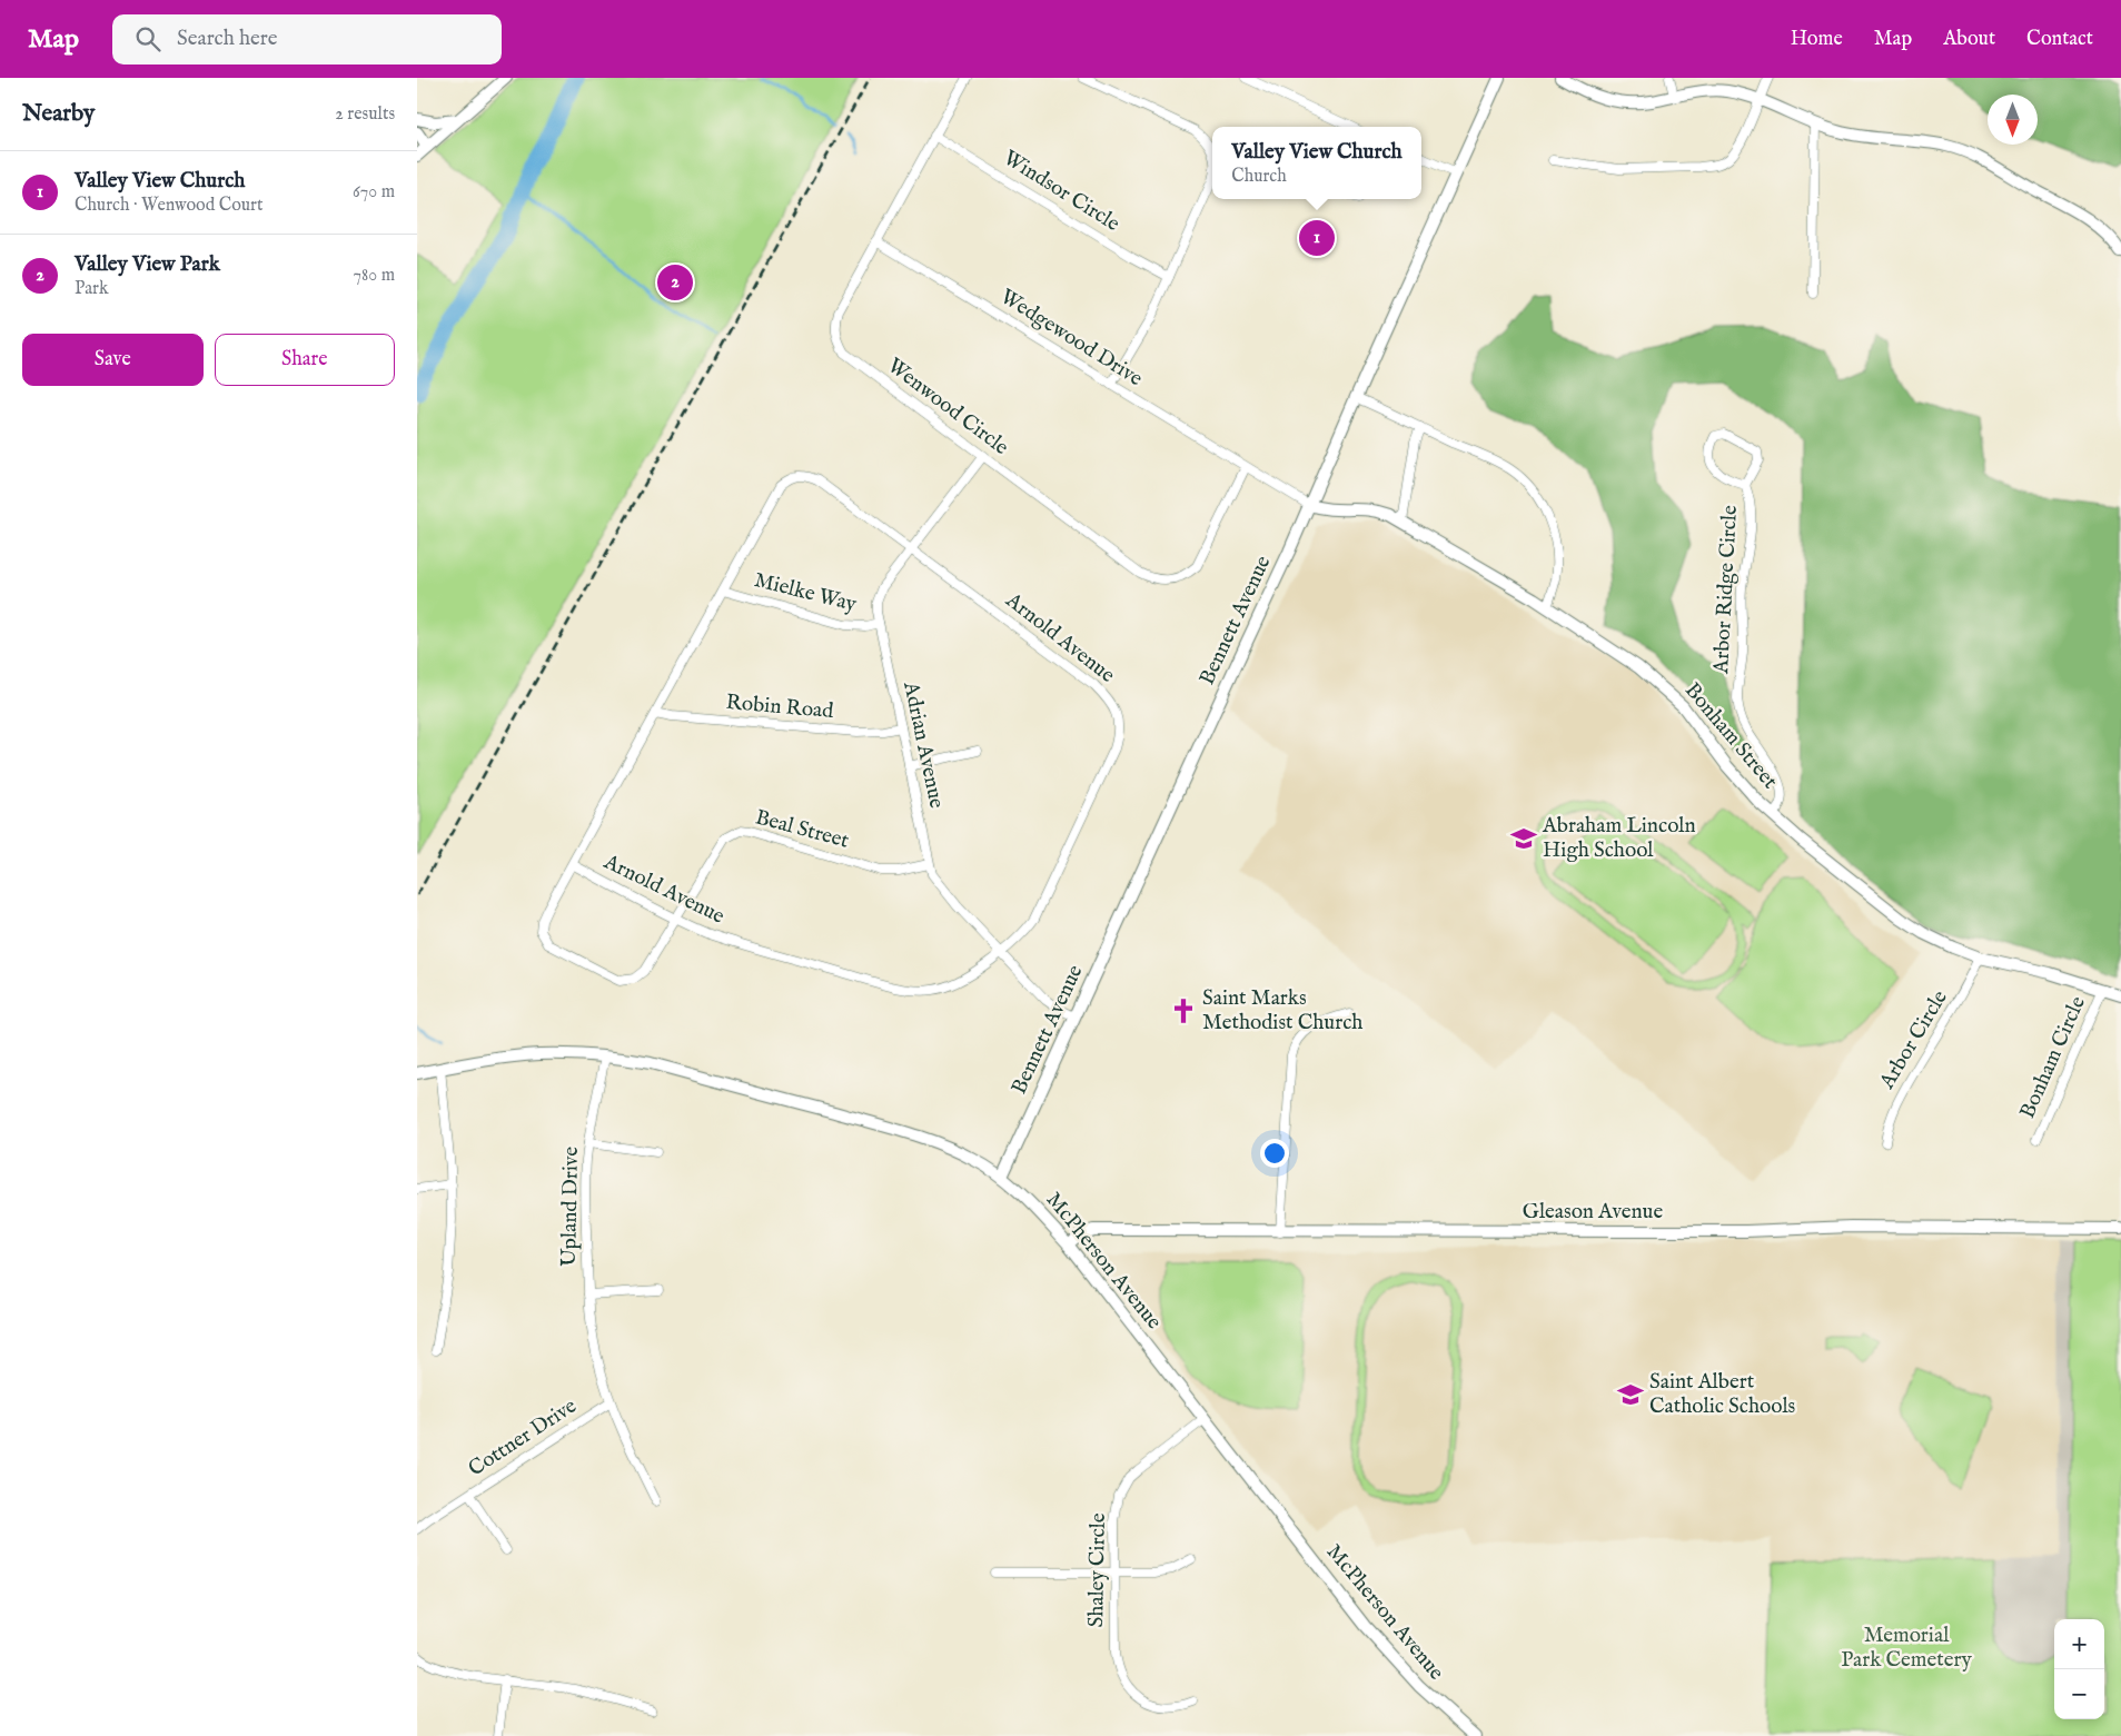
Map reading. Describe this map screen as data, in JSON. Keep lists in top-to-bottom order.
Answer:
{
  "streets": {
    "street": [
      "Windsor Circle",
      "Wedgewood Drive",
      "Wenwood Circle",
      "Arbor Ridge Circle",
      "Mielke Way",
      "Bennett Avenue",
      "Arnold Avenue",
      "Robin Road",
      "Bonham Street",
      "Adrian Avenue",
      "Beal Street",
      "Arbor Circle",
      "Bonham Circle",
      "Upland Drive",
      "Gleason Avenue",
      "McPherson Avenue",
      "Cottner Drive",
      "Shaley Circle"
    ]
  },
  "crossings": [
    ["Windsor Circle", "Wenwood Circle"],
    ["Wedgewood Drive", "Wenwood Circle"],
    ["Wedgewood Drive", "Bennett Avenue"],
    ["Wedgewood Drive", "Bonham Street"],
    ["Wenwood Circle", "Adrian Avenue"],
    ["Arbor Ridge Circle", "Bonham Street"],
    ["Mielke Way", "Arnold Avenue"],
    ["Mielke Way", "Adrian Avenue"],
    ["Bennett Avenue", "Bonham Street"],
    ["Bennett Avenue", "Adrian Avenue"],
    ["Bennett Avenue", "McPherson Avenue"],
    ["Arnold Avenue", "Robin Road"],
    ["Arnold Avenue", "Adrian Avenue"],
    ["Arnold Avenue", "Beal Street"],
    ["Robin Road", "Adrian Avenue"],
    ["Bonham Street", "Arbor Circle"],
    ["Bonham Street", "Bonham Circle"],
    ["Adrian Avenue", "Beal Street"],
    ["Upland Drive", "McPherson Avenue"],
    ["Upland Drive", "Cottner Drive"],
    ["Gleason Avenue", "McPherson Avenue"],
    ["McPherson Avenue", "Shaley Circle"]
  ],
  "parks": ["Memorial Park Cemetery"],
  "places": {
    "school or university": ["Abraham Lincoln High School", "Saint Albert Catholic Schools"],
    "church": ["Saint Marks Methodist Church"]
  },
  "north": "bottom",
  "page": {
    "header": "Map",
    "search": "Search here",
    "nav": [
      "Home",
      "Map",
      "About",
      "Contact"
    ],
    "heading": ["Nearby", "2 results"],
    "popup": ["Valley View Church", "Church"],
    "list": [
      {
        "mark": "1",
        "name": "Valley View Church",
        "note": "Church · Wenwood Court",
        "value": "670 m"
      },
      {
        "mark": "2",
        "name": "Valley View Park",
        "note": "Park",
        "value": "780 m"
      }
    ],
    "pins": ["1", "2"],
    "buttons": ["Save", "Share"],
    "map_buttons": ["+", "−"]
  }
}
